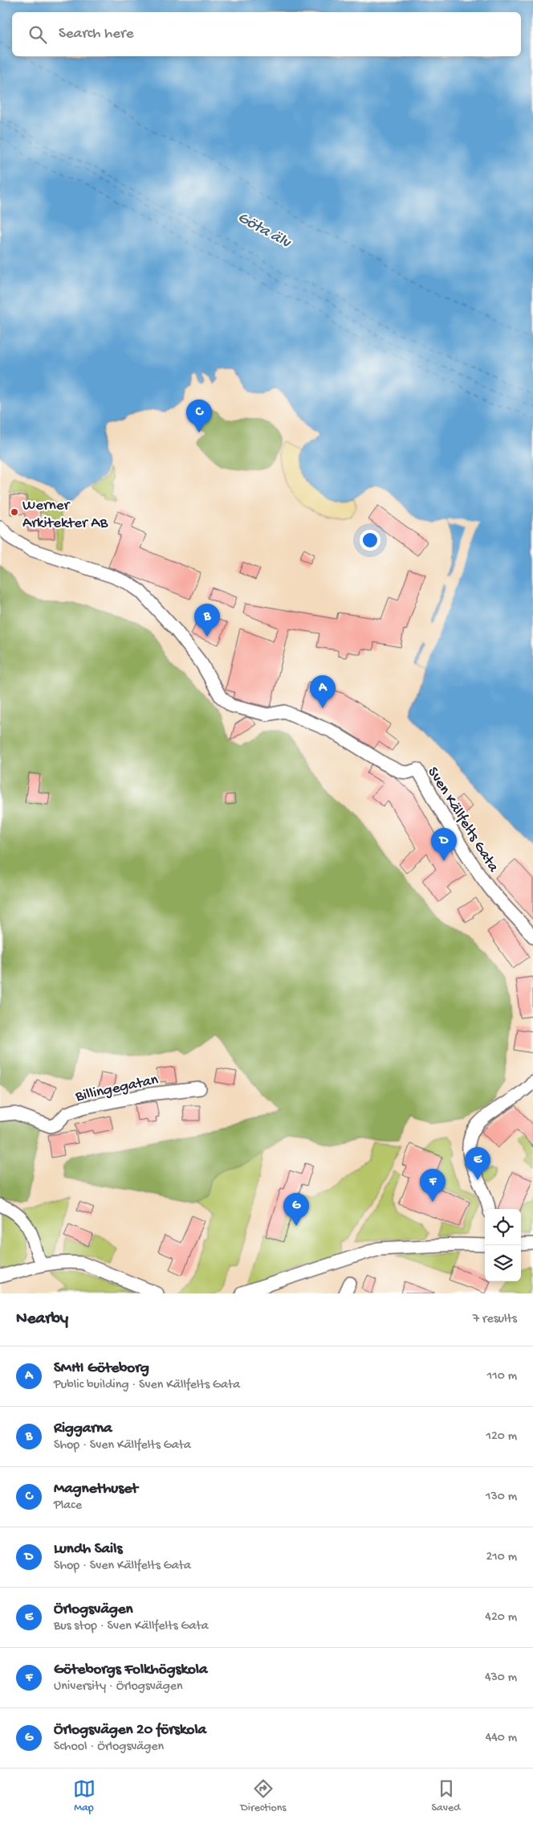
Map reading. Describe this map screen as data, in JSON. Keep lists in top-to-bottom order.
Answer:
{
  "streets": {
    "street": ["Sven Källfelts Gata", "Billingegatan"]
  },
  "water": ["Göta älv"],
  "places": ["Werner Arkitekter AB"],
  "page": {
    "search": "Search here",
    "pins": [
      "C",
      "B",
      "A",
      "D",
      "E",
      "F",
      "G"
    ],
    "heading": ["Nearby", "7 results"],
    "list": [
      {
        "mark": "A",
        "name": "SMHI Göteborg",
        "note": "Public building · Sven Källfelts Gata",
        "value": "110 m"
      },
      {
        "mark": "B",
        "name": "Riggarna",
        "note": "Shop · Sven Källfelts Gata",
        "value": "120 m"
      },
      {
        "mark": "C",
        "name": "Magnethuset",
        "note": "Place",
        "value": "130 m"
      },
      {
        "mark": "D",
        "name": "Lundh Sails",
        "note": "Shop · Sven Källfelts Gata",
        "value": "210 m"
      },
      {
        "mark": "E",
        "name": "Örlogsvägen",
        "note": "Bus stop · Sven Källfelts Gata",
        "value": "420 m"
      },
      {
        "mark": "F",
        "name": "Göteborgs Folkhögskola",
        "note": "University · Örlogsvägen",
        "value": "430 m"
      },
      {
        "mark": "G",
        "name": "Örlogsvägen 20 förskola",
        "note": "School · Örlogsvägen",
        "value": "440 m"
      }
    ],
    "nav": ["Map", "Directions", "Saved"]
  }
}
